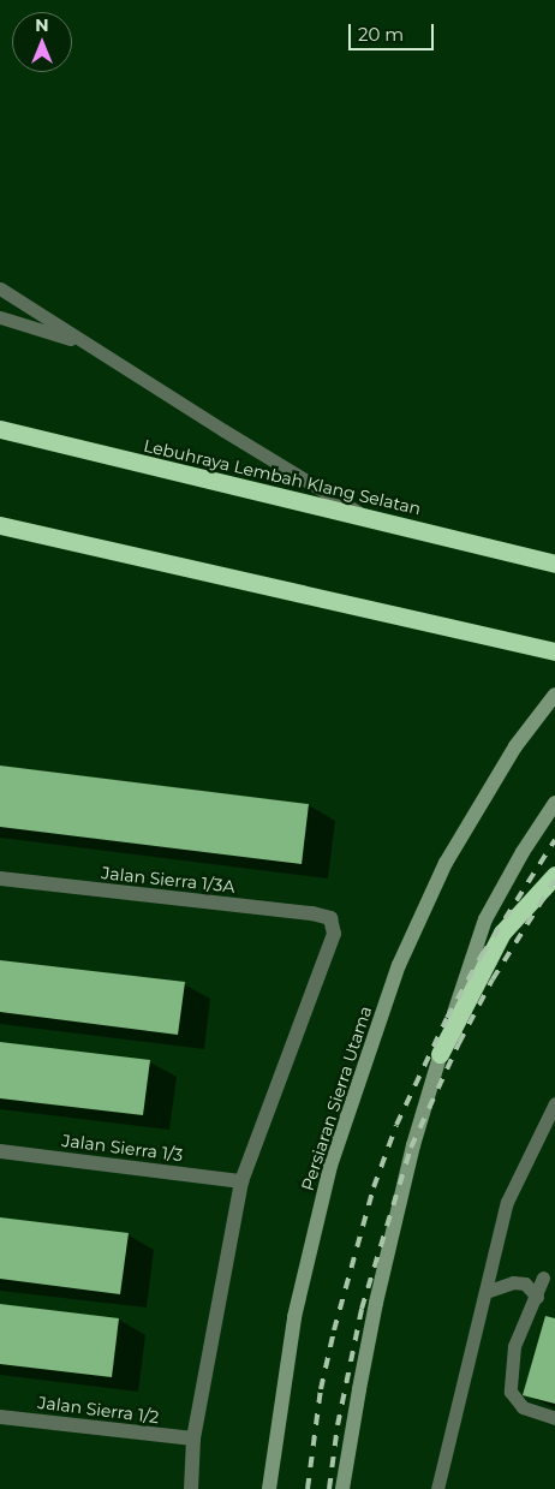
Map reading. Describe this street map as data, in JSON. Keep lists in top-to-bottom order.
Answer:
{
  "streets": {
    "highway": ["Lebuhraya Lembah Klang Selatan"],
    "main road": ["Persiaran Sierra Utama"],
    "street": ["Jalan Sierra 1/3A", "Jalan Sierra 1/3", "Jalan Sierra 1/2"]
  },
  "crossings": [
    ["Jalan Sierra 1/3A", "Jalan Sierra 1/3"]
  ],
  "scale_bar": "20 m",
  "north": "top"
}
